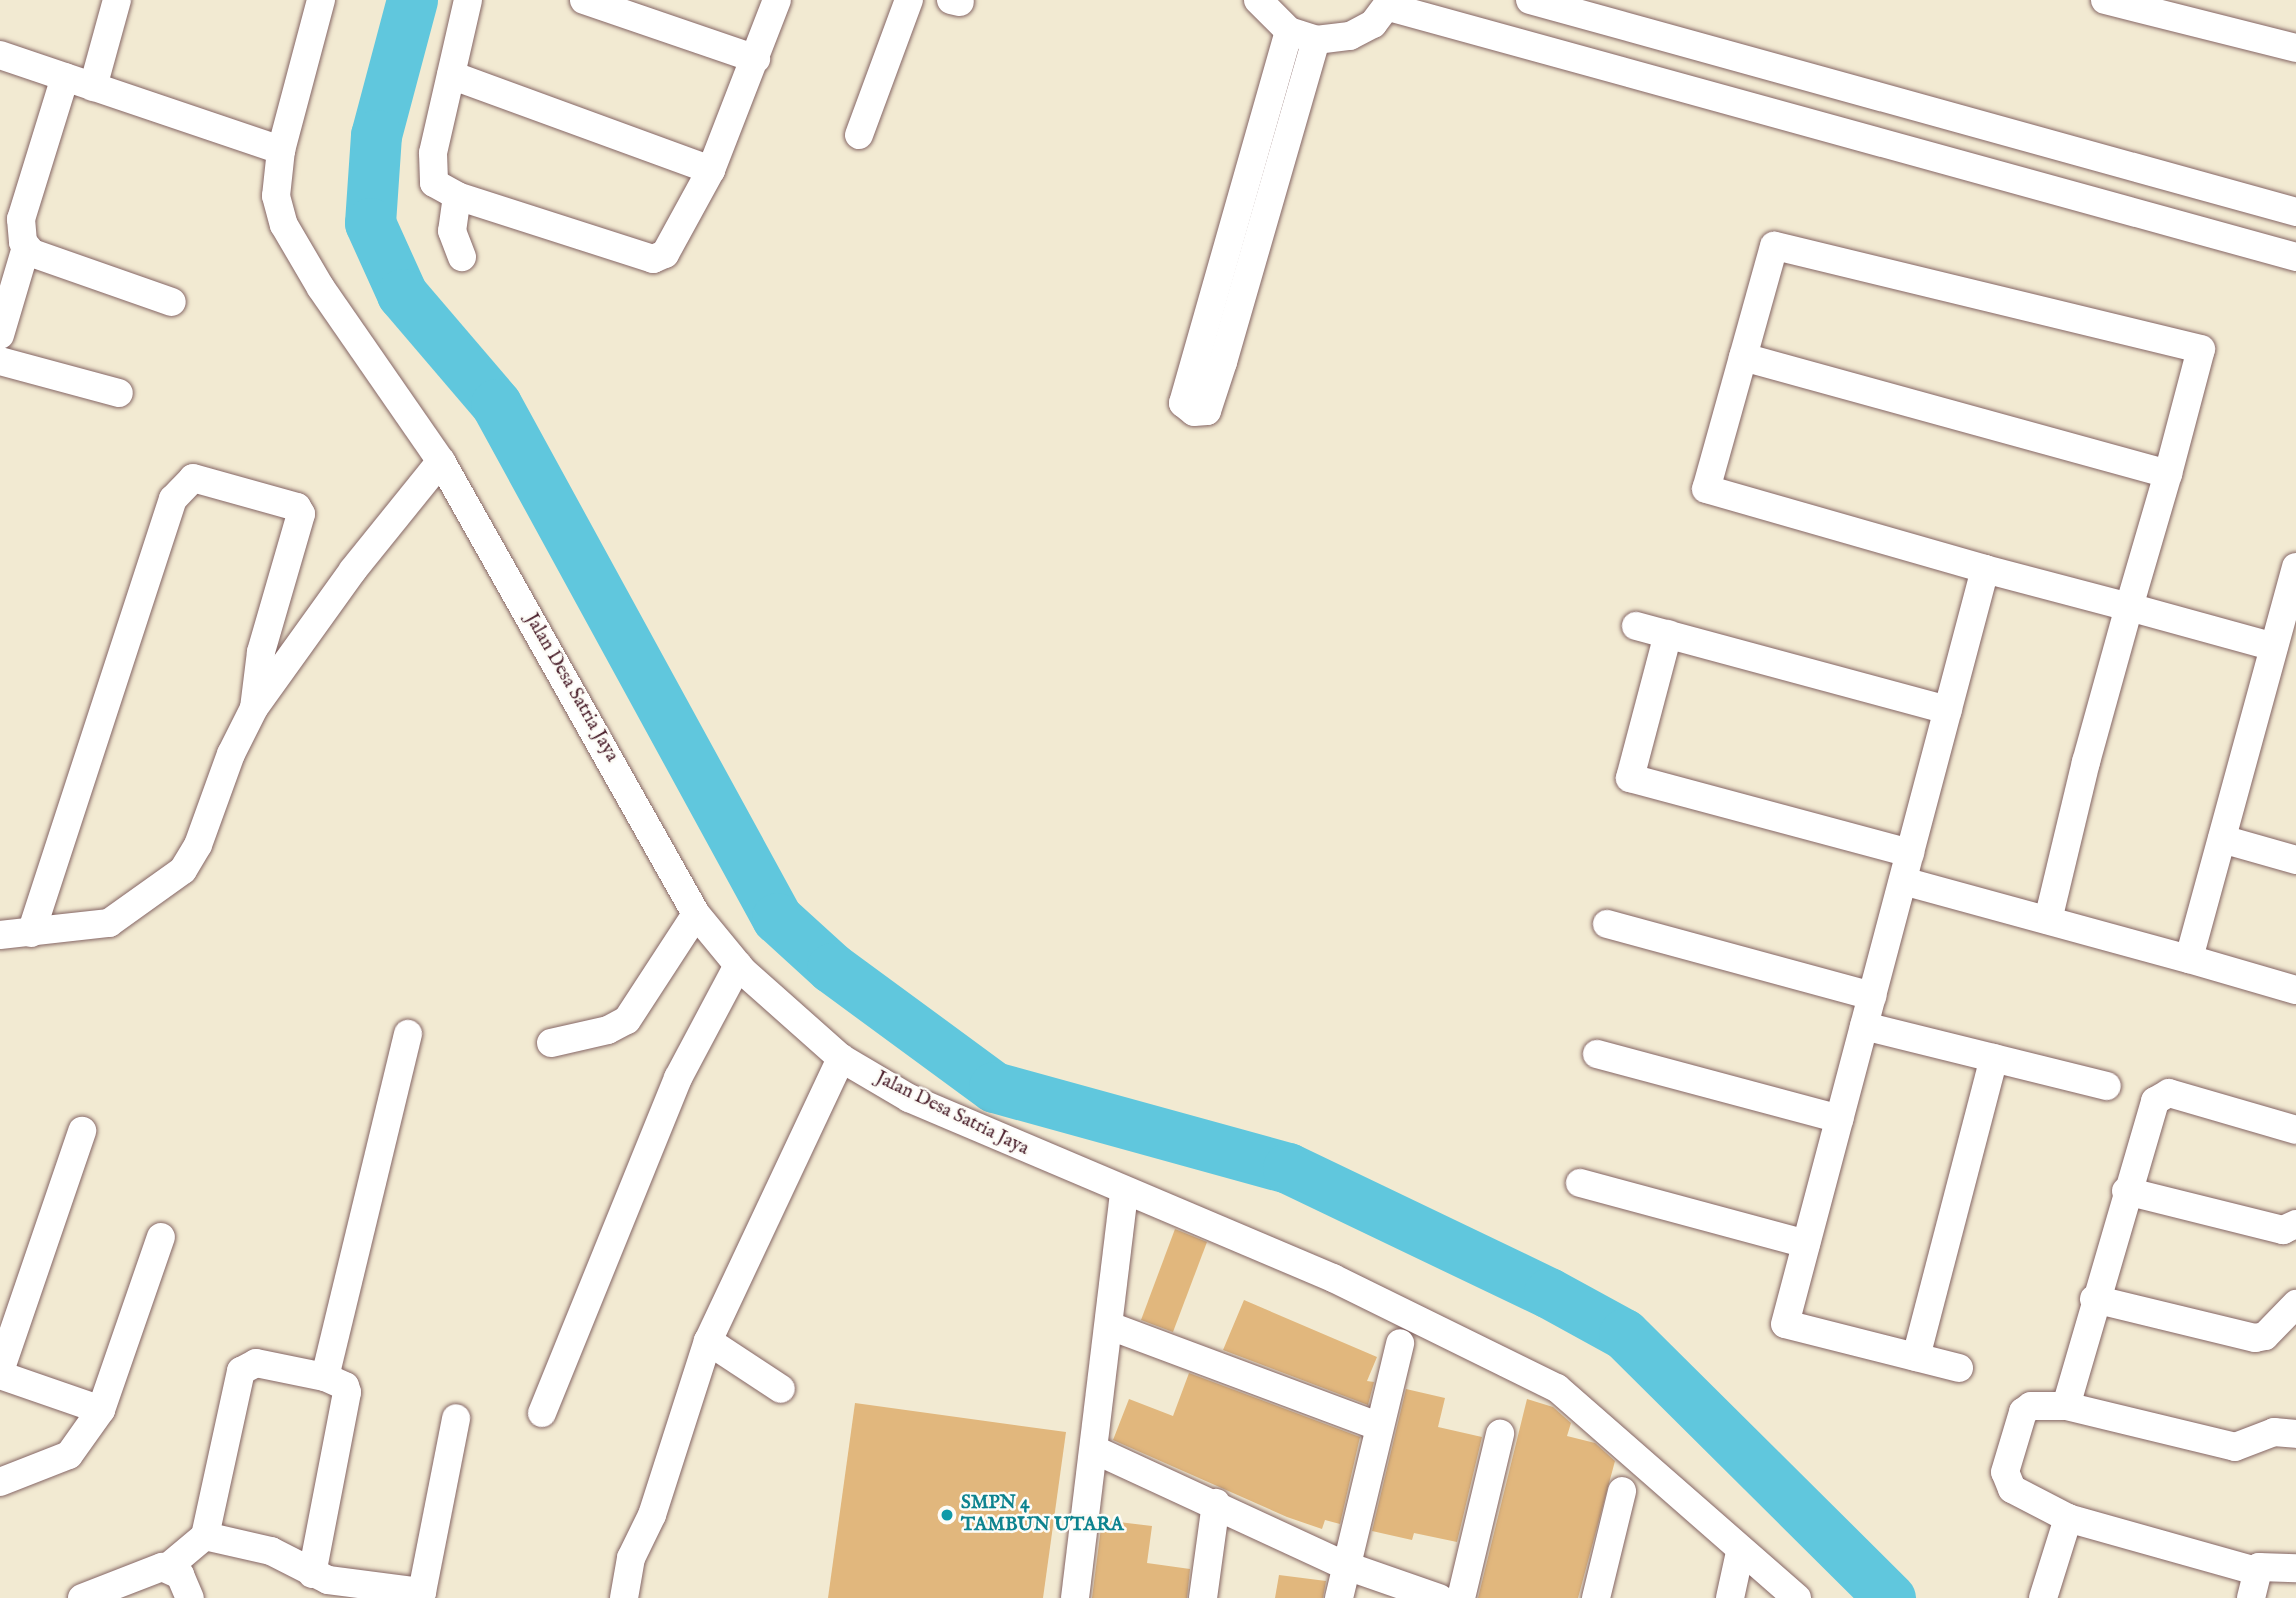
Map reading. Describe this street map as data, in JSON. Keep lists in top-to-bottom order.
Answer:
{
  "streets": {
    "street": ["Jalan Desa Satria Jaya"]
  },
  "places": ["SMPN 4 TAMBUN UTARA"]
}
